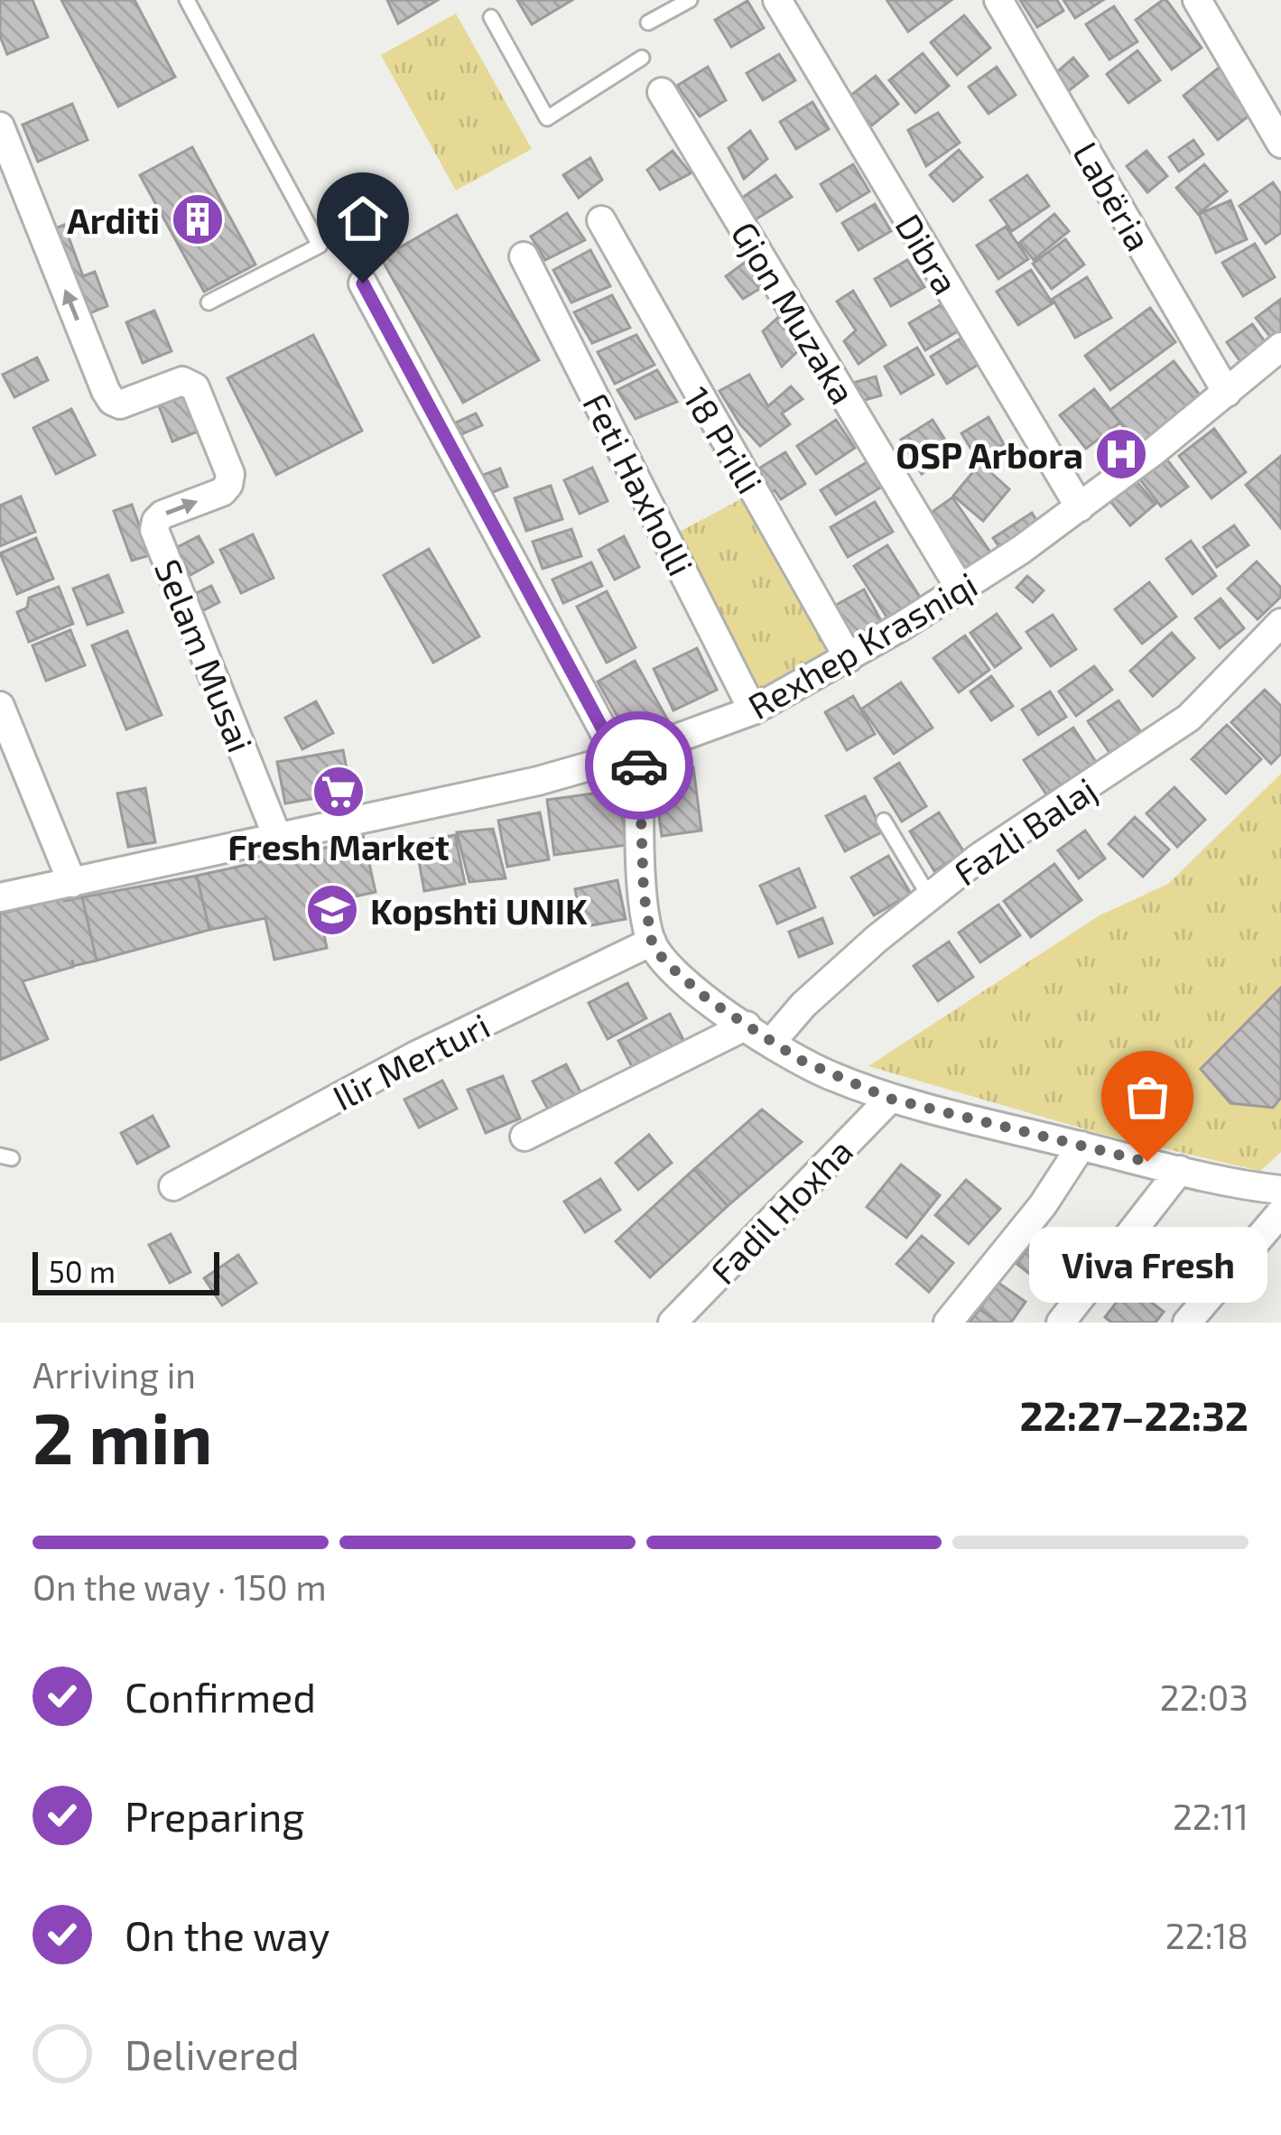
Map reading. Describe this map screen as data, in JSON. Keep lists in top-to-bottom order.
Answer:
{
  "streets": {
    "street": [
      "Labëria",
      "Dibra",
      "Gjon Muzaka",
      "18 Prilli",
      "Feti Haxholli",
      "Rexhep Krasniqi",
      "Selam Musai",
      "Fazli Balaj",
      "Ilir Merturi",
      "Fadil Hoxha"
    ]
  },
  "crossings": [
    ["Labëria", "Rexhep Krasniqi"],
    ["Dibra", "Rexhep Krasniqi"],
    ["Gjon Muzaka", "Rexhep Krasniqi"],
    ["18 Prilli", "Rexhep Krasniqi"],
    ["Feti Haxholli", "Rexhep Krasniqi"],
    ["Rexhep Krasniqi", "Selam Musai"],
    ["Fazli Balaj", "Fadil Hoxha"],
    ["Ilir Merturi", "Fadil Hoxha"]
  ],
  "places": {
    "building": ["Arditi"],
    "hospital": ["OSP Arbora"],
    "supermarket": ["Fresh Market"],
    "school or university": ["Kopshti UNIK"],
    "other": ["Viva Fresh"]
  },
  "scale_bar": "50 m",
  "page": {
    "bubble": "Viva Fresh",
    "scale": "50 m",
    "heading": ["2 min", "Arriving in", "22:27–22:32"],
    "bar": "On the way · 150 m",
    "list": [
      ["Confirmed", "22:03"],
      ["Preparing", "22:11"],
      ["On the way", "22:18"],
      "Delivered"
    ]
  }
}
